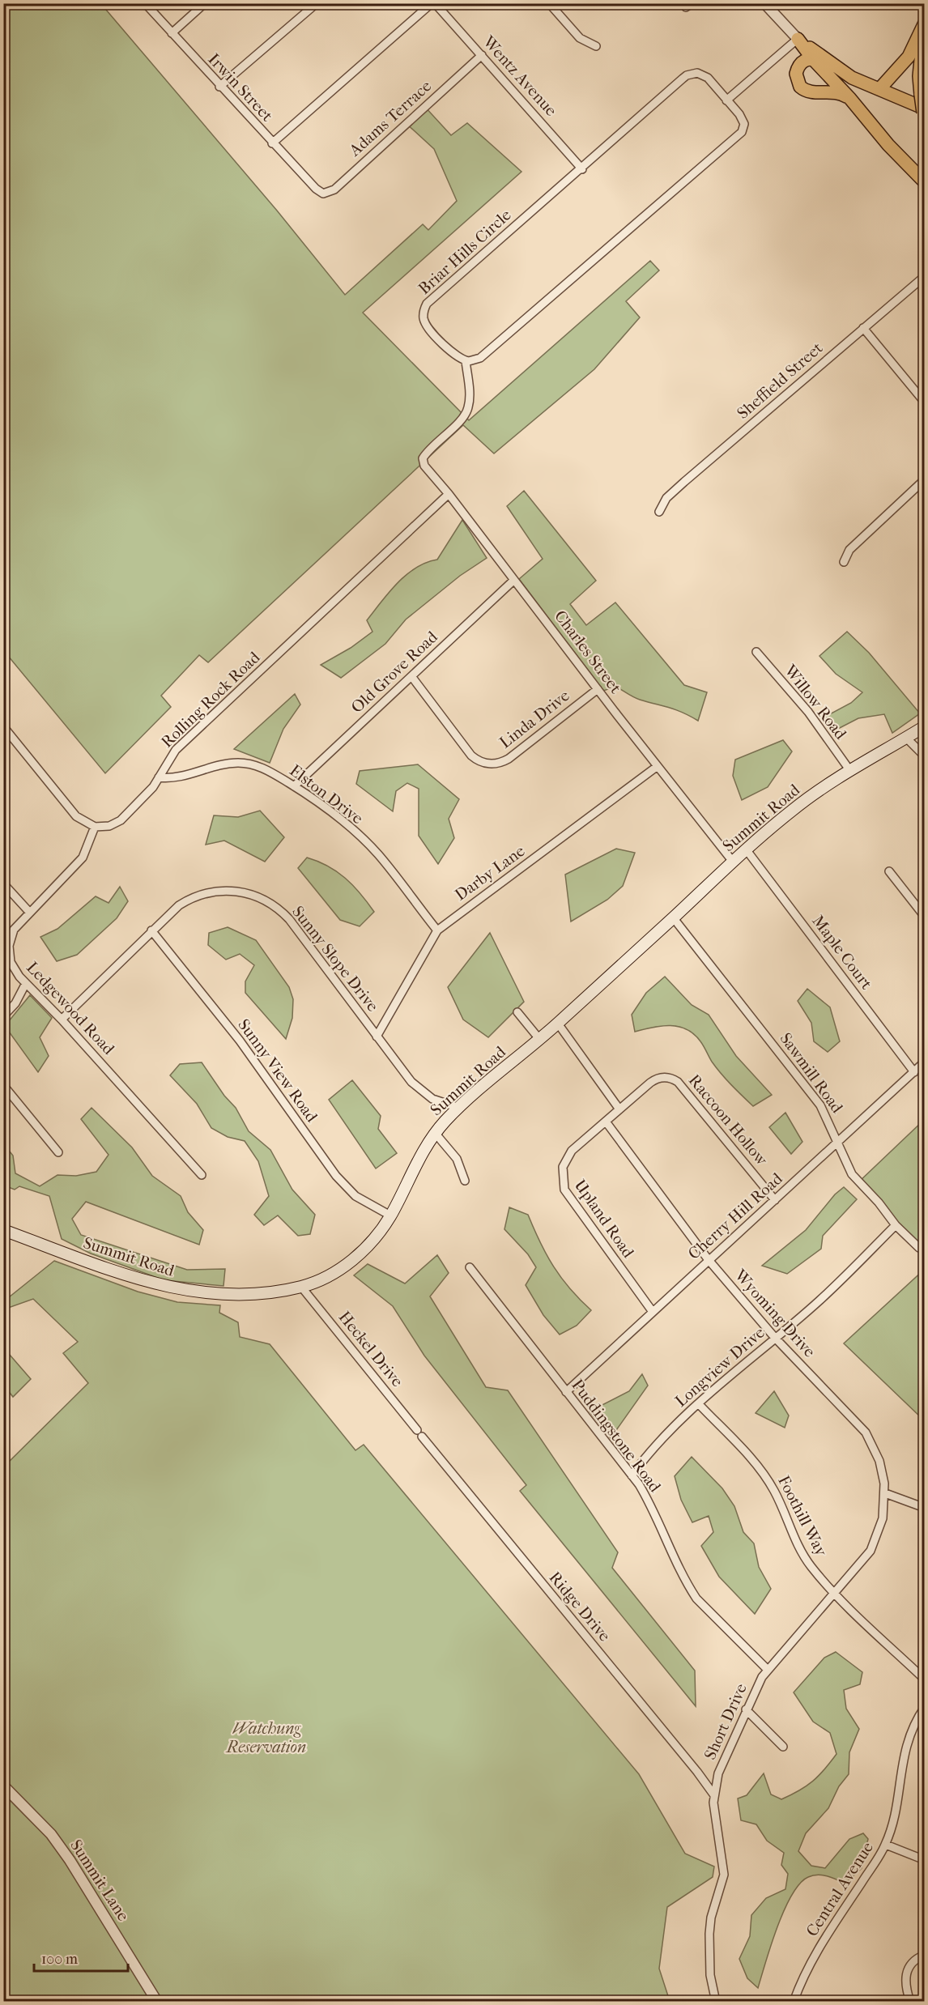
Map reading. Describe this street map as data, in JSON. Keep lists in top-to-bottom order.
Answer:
{
  "streets": {
    "main road": ["Summit Road"],
    "street": [
      "Wentz Avenue",
      "Irwin Street",
      "Adams Terrace",
      "Briar Hills Circle",
      "Sheffield Street",
      "Charles Street",
      "Old Grove Road",
      "Rolling Rock Road",
      "Willow Road",
      "Linda Drive",
      "Elston Drive",
      "Darby Lane",
      "Maple Court",
      "Sunny Slope Drive",
      "Ledgewood Road",
      "Sunny View Road",
      "Sawmill Road",
      "Raccoon Hollow",
      "Cherry Hill Road",
      "Upland Road",
      "Wyoming Drive",
      "Heckel Drive",
      "Longview Drive",
      "Puddingstone Road",
      "Foothill Way",
      "Ridge Drive",
      "Short Drive",
      "Summit Lane",
      "Central Avenue"
    ]
  },
  "crossings": [
    ["Wentz Avenue", "Adams Terrace"],
    ["Wentz Avenue", "Briar Hills Circle"],
    ["Irwin Street", "Adams Terrace"],
    ["Briar Hills Circle", "Charles Street"],
    ["Charles Street", "Old Grove Road"],
    ["Charles Street", "Rolling Rock Road"],
    ["Charles Street", "Linda Drive"],
    ["Charles Street", "Summit Road"],
    ["Charles Street", "Darby Lane"],
    ["Old Grove Road", "Linda Drive"],
    ["Old Grove Road", "Elston Drive"],
    ["Rolling Rock Road", "Elston Drive"],
    ["Rolling Rock Road", "Ledgewood Road"],
    ["Willow Road", "Summit Road"],
    ["Elston Drive", "Darby Lane"],
    ["Summit Road", "Maple Court"],
    ["Summit Road", "Sunny Slope Drive"],
    ["Summit Road", "Sunny View Road"],
    ["Summit Road", "Sawmill Road"],
    ["Summit Road", "Heckel Drive"],
    ["Darby Lane", "Sunny Slope Drive"],
    ["Maple Court", "Cherry Hill Road"],
    ["Sunny Slope Drive", "Ledgewood Road"],
    ["Sunny Slope Drive", "Sunny View Road"],
    ["Sawmill Road", "Cherry Hill Road"],
    ["Sawmill Road", "Longview Drive"],
    ["Raccoon Hollow", "Cherry Hill Road"],
    ["Raccoon Hollow", "Upland Road"],
    ["Raccoon Hollow", "Wyoming Drive"],
    ["Cherry Hill Road", "Upland Road"],
    ["Cherry Hill Road", "Wyoming Drive"],
    ["Cherry Hill Road", "Puddingstone Road"],
    ["Upland Road", "Wyoming Drive"],
    ["Wyoming Drive", "Longview Drive"],
    ["Wyoming Drive", "Short Drive"],
    ["Longview Drive", "Puddingstone Road"],
    ["Longview Drive", "Foothill Way"],
    ["Puddingstone Road", "Short Drive"],
    ["Foothill Way", "Short Drive"],
    ["Ridge Drive", "Short Drive"]
  ],
  "parks": ["Watchung Reservation"],
  "scale_bar": "100 m"
}
